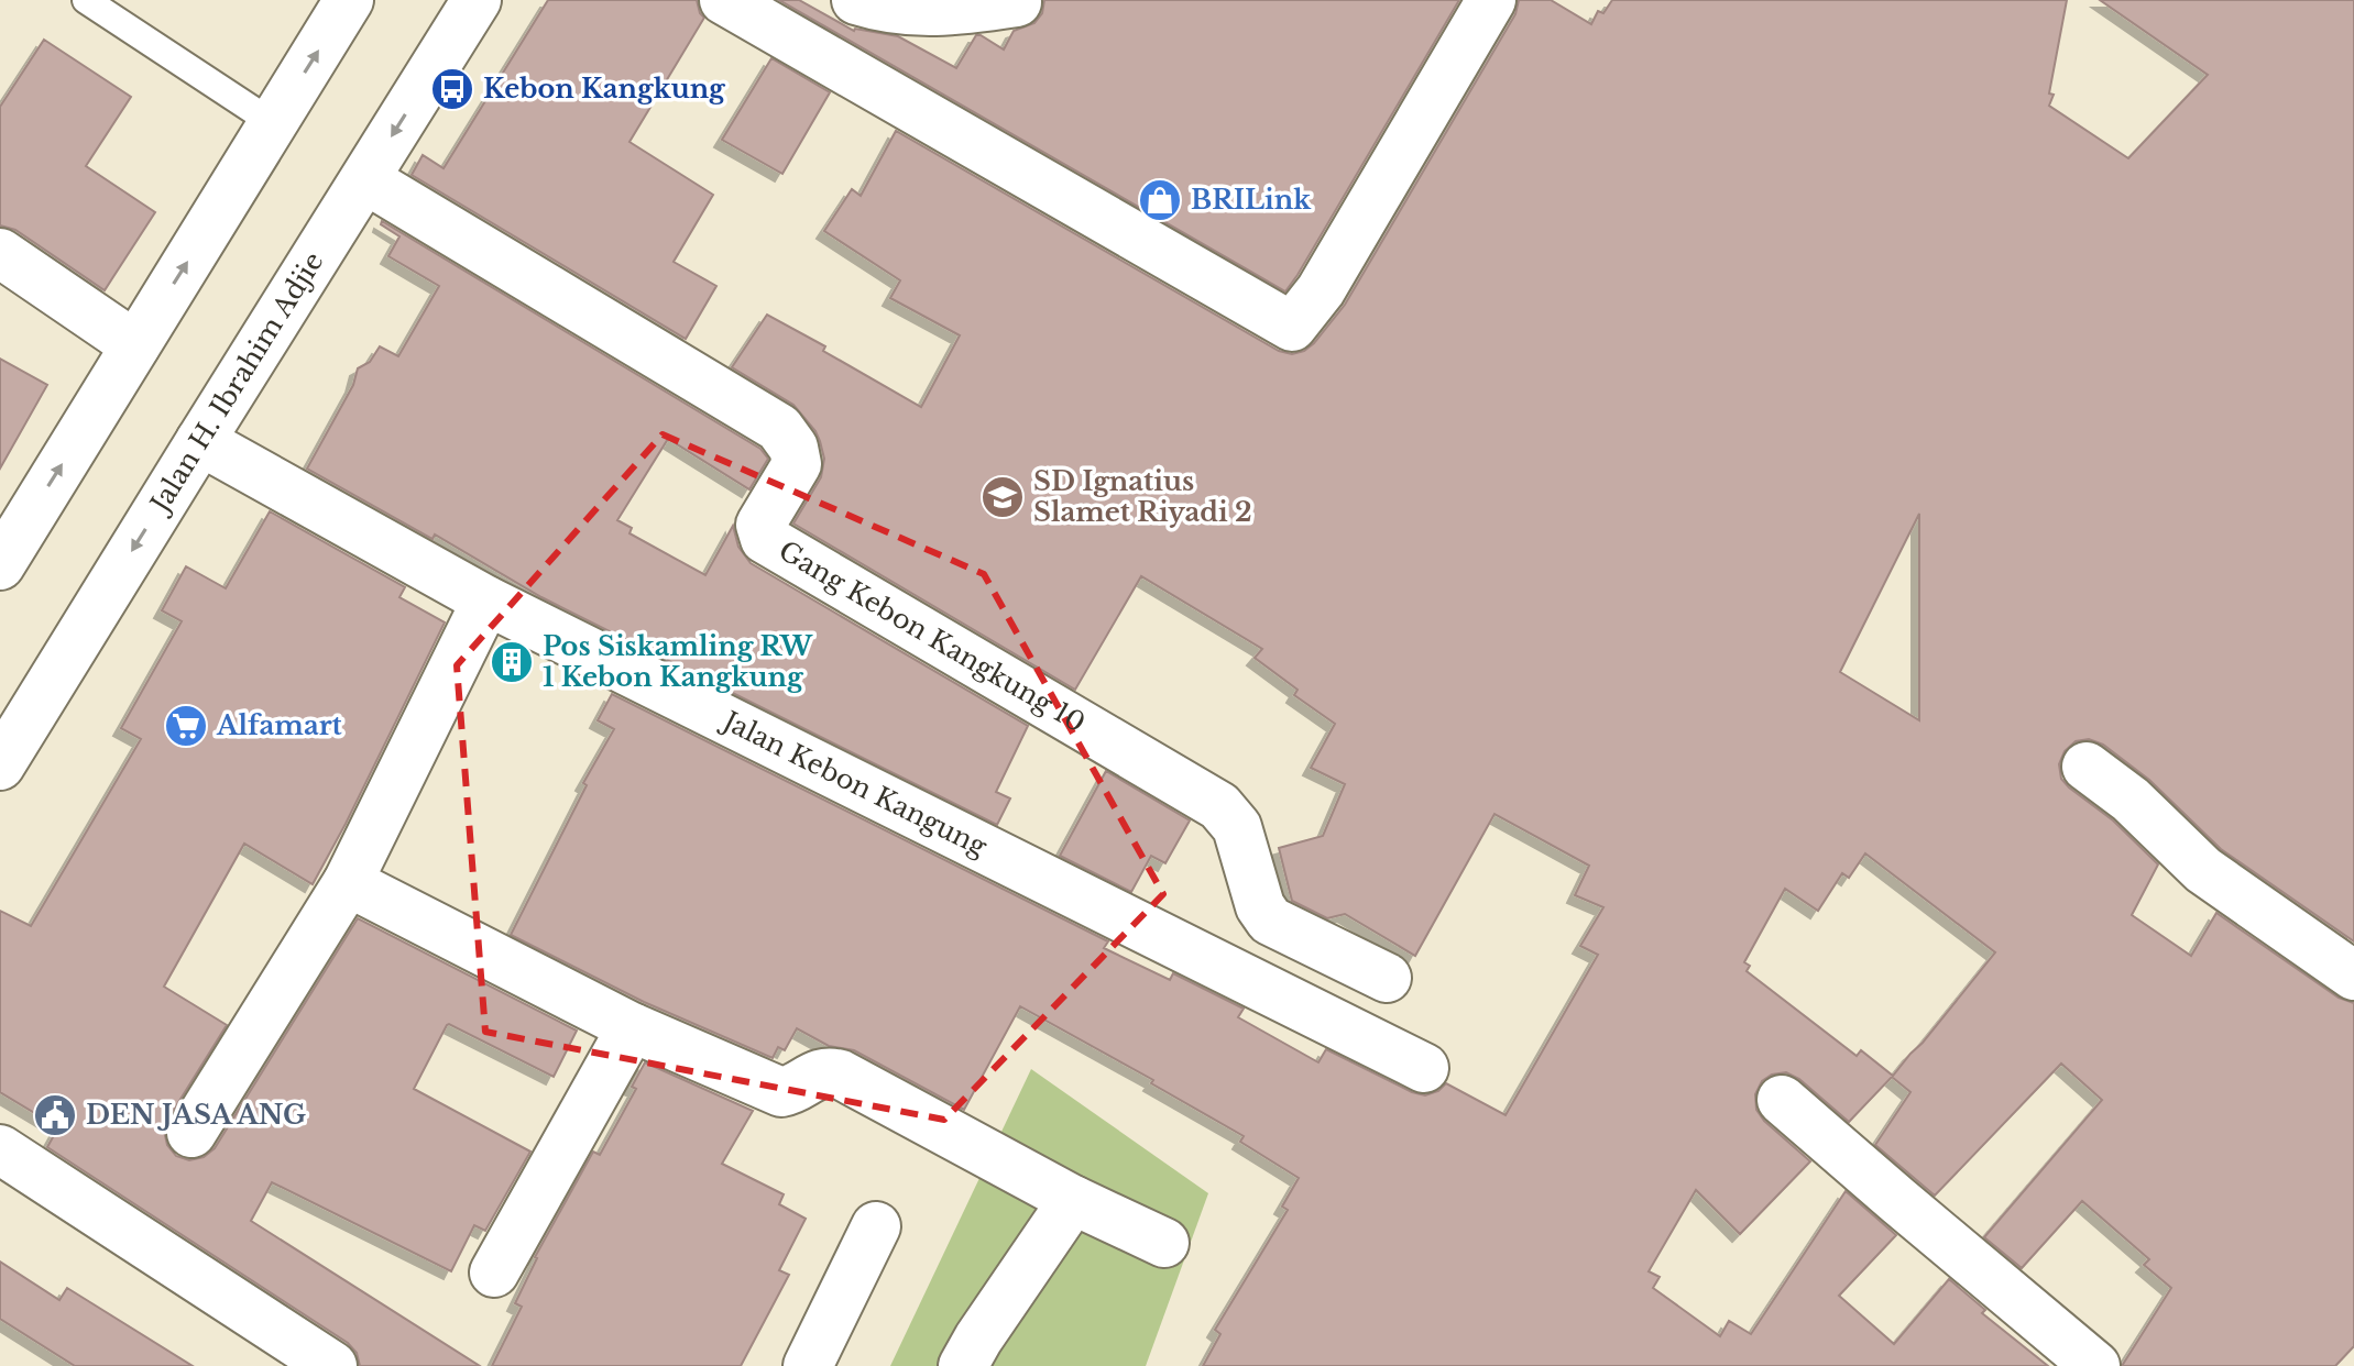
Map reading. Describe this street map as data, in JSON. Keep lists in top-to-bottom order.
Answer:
{
  "streets": {
    "street": ["Jalan H. Ibrahim Adjie", "Gang Kebon Kangkung 10", "Jalan Kebon Kangung"]
  },
  "crossings": [
    ["Jalan H. Ibrahim Adjie", "Gang Kebon Kangkung 10"],
    ["Jalan H. Ibrahim Adjie", "Jalan Kebon Kangung"]
  ],
  "places": {
    "bus stop": ["Kebon Kangkung"],
    "shop": ["BRILink"],
    "school or university": ["SD Ignatius Slamet Riyadi 2"],
    "building": ["Pos Siskamling RW 1 Kebon Kangkung"],
    "supermarket": ["Alfamart"],
    "public building": ["DEN JASA ANG"]
  }
}
